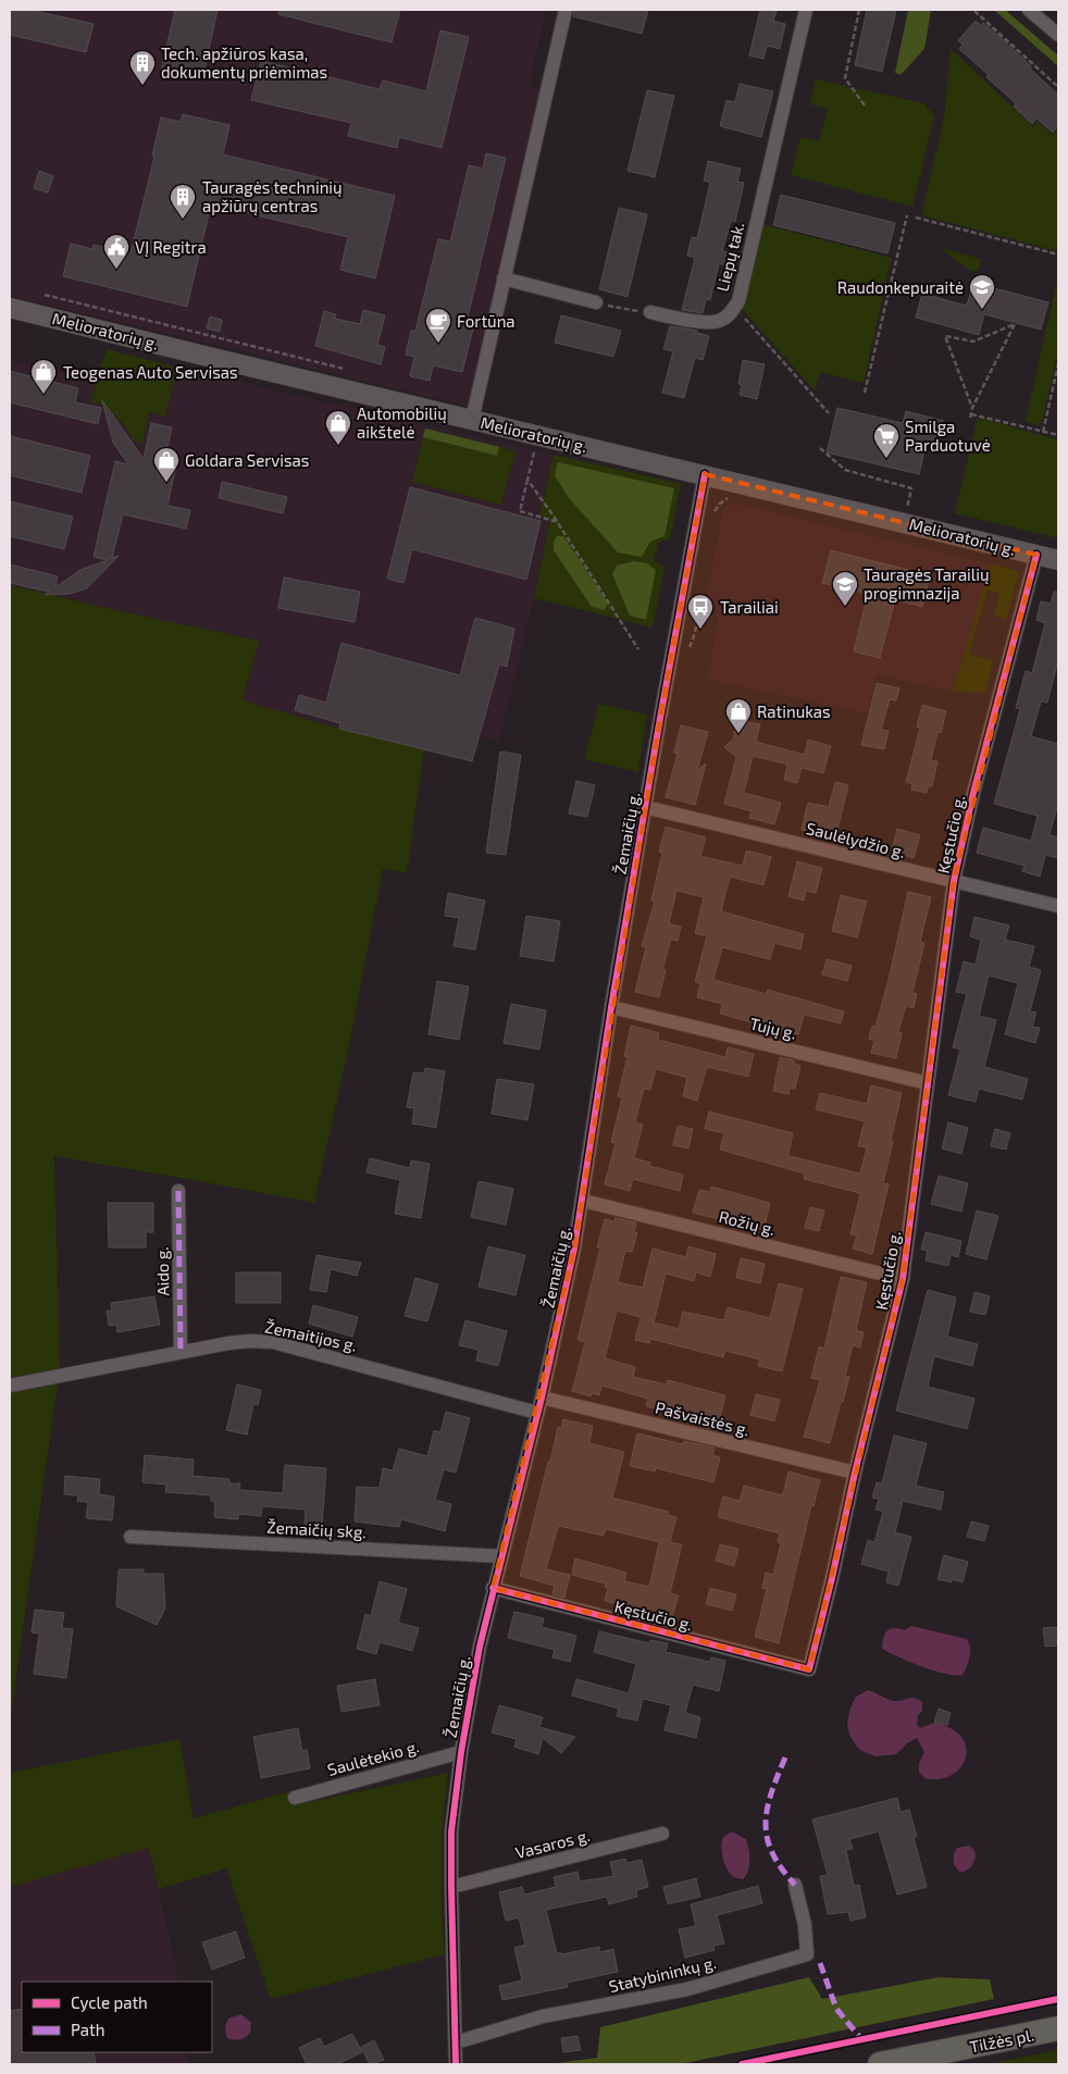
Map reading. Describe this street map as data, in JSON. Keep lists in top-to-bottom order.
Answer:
{
  "streets": {
    "highway": ["Tilžės pl."],
    "main road": ["Melioratorių g."],
    "street": [
      "Liepų tak.",
      "Žemaičių g.",
      "Kęstučio g.",
      "Saulėlydžio g.",
      "Tujų g.",
      "Rožių g.",
      "Aido g.",
      "Žemaitijos g.",
      "Pašvaistės g.",
      "Žemaičių skg.",
      "Saulėtekio g.",
      "Vasaros g.",
      "Statybininkų g."
    ]
  },
  "crossings": [
    ["Melioratorių g.", "Žemaičių g."],
    ["Melioratorių g.", "Kęstučio g."],
    ["Žemaičių g.", "Kęstučio g."],
    ["Žemaičių g.", "Saulėlydžio g."],
    ["Žemaičių g.", "Tujų g."],
    ["Žemaičių g.", "Rožių g."],
    ["Žemaičių g.", "Žemaitijos g."],
    ["Žemaičių g.", "Pašvaistės g."],
    ["Žemaičių g.", "Žemaičių skg."],
    ["Žemaičių g.", "Saulėtekio g."],
    ["Žemaičių g.", "Vasaros g."],
    ["Žemaičių g.", "Statybininkų g."],
    ["Kęstučio g.", "Saulėlydžio g."],
    ["Kęstučio g.", "Tujų g."],
    ["Kęstučio g.", "Rožių g."],
    ["Kęstučio g.", "Pašvaistės g."],
    ["Aido g.", "Žemaitijos g."]
  ],
  "places": {
    "building": ["Tech. apžiūros kasa, dokumentų priėmimas", "Tauragės techninių apžiūrų centras"],
    "public building": ["VĮ Regitra"],
    "school or university": ["Raudonkepuraitė", "Tauragės Tarailių progimnazija"],
    "cafe": ["Fortūna"],
    "shop": [
      "Teogenas Auto Servisas",
      "Automobilių aikštelė",
      "Goldara Servisas",
      "Ratinukas"
    ],
    "supermarket": ["Smilga Parduotuvė"],
    "bus stop": ["Tarailiai"]
  },
  "legend": ["Cycle path", "Path"]
}
